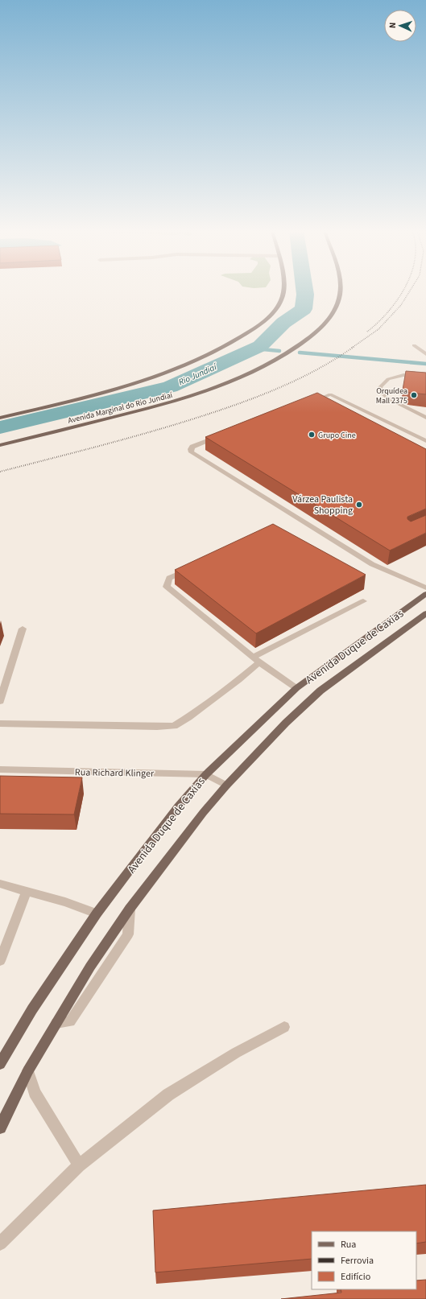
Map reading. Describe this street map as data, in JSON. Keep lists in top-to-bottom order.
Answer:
{
  "streets": {
    "main road": ["Avenida Marginal do Rio Jundiaí", "Avenida Duque de Caxias"],
    "street": ["Rua Richard Klinger"]
  },
  "crossings": [
    ["Avenida Duque de Caxias", "Rua Richard Klinger"]
  ],
  "water": ["Rio Jundiaí"],
  "places": ["Orquídea Mall 2375", "Grupo Cine", "Várzea Paulista Shopping"],
  "legend": ["Rua", "Ferrovia", "Edifício"],
  "north": "left"
}
